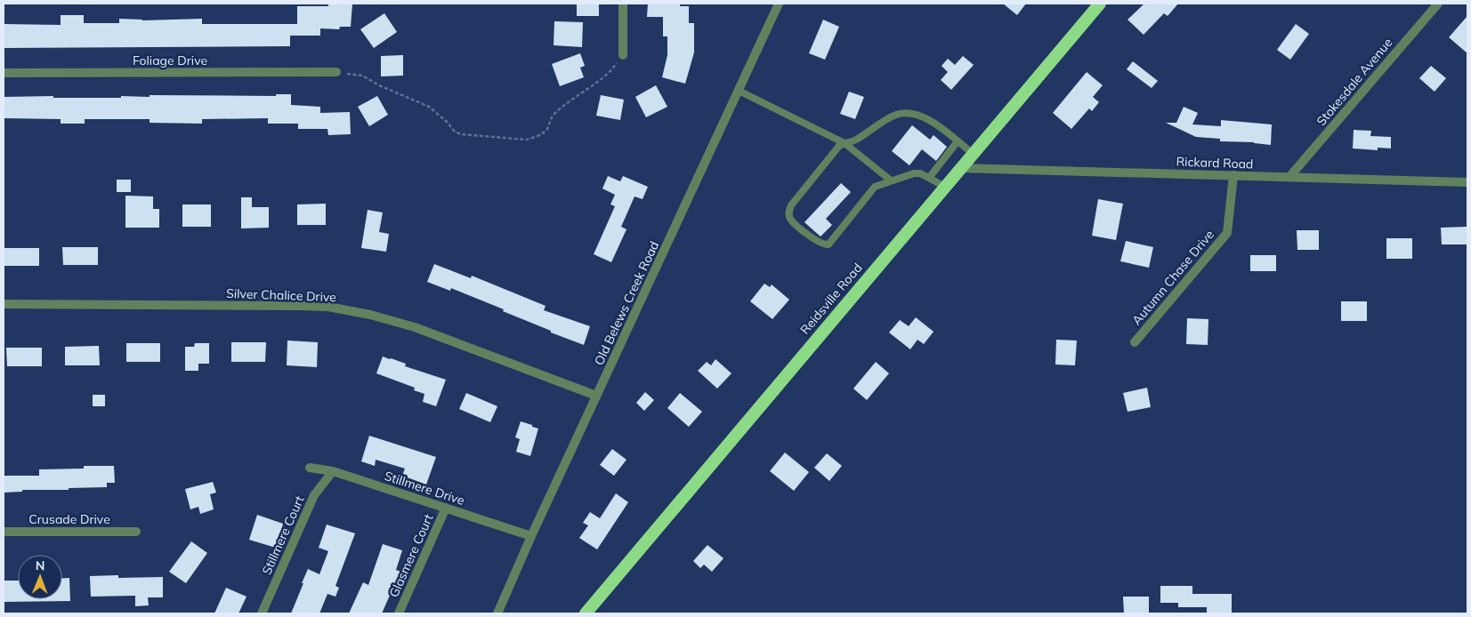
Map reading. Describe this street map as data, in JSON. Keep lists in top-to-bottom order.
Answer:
{
  "streets": {
    "highway": ["Reidsville Road"],
    "street": [
      "Foliage Drive",
      "Stokesdale Avenue",
      "Rickard Road",
      "Autumn Chase Drive",
      "Silver Chalice Drive",
      "Old Belews Creek Road",
      "Stillmere Drive",
      "Crusade Drive",
      "Stillmere Court",
      "Glasmere Court"
    ]
  },
  "crossings": [
    ["Stokesdale Avenue", "Rickard Road"],
    ["Rickard Road", "Autumn Chase Drive"],
    ["Rickard Road", "Reidsville Road"],
    ["Silver Chalice Drive", "Old Belews Creek Road"],
    ["Old Belews Creek Road", "Stillmere Drive"],
    ["Stillmere Drive", "Stillmere Court"],
    ["Stillmere Drive", "Glasmere Court"]
  ],
  "north": "top"
}
